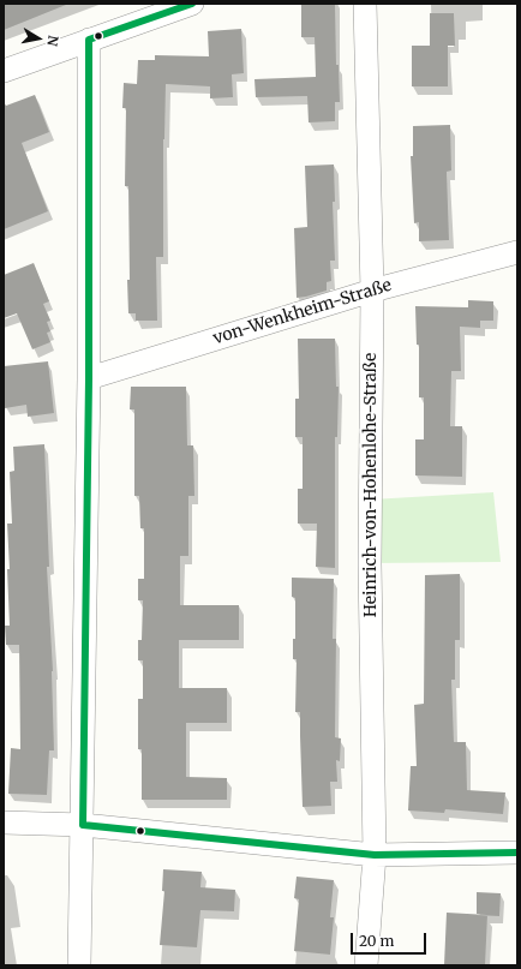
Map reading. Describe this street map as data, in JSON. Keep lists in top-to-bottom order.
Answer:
{
  "streets": {
    "street": ["von-Wenkheim-Straße", "Heinrich-von-Hohenlohe-Straße"]
  },
  "crossings": [
    ["von-Wenkheim-Straße", "Heinrich-von-Hohenlohe-Straße"]
  ],
  "scale_bar": "20 m",
  "north": "right"
}
